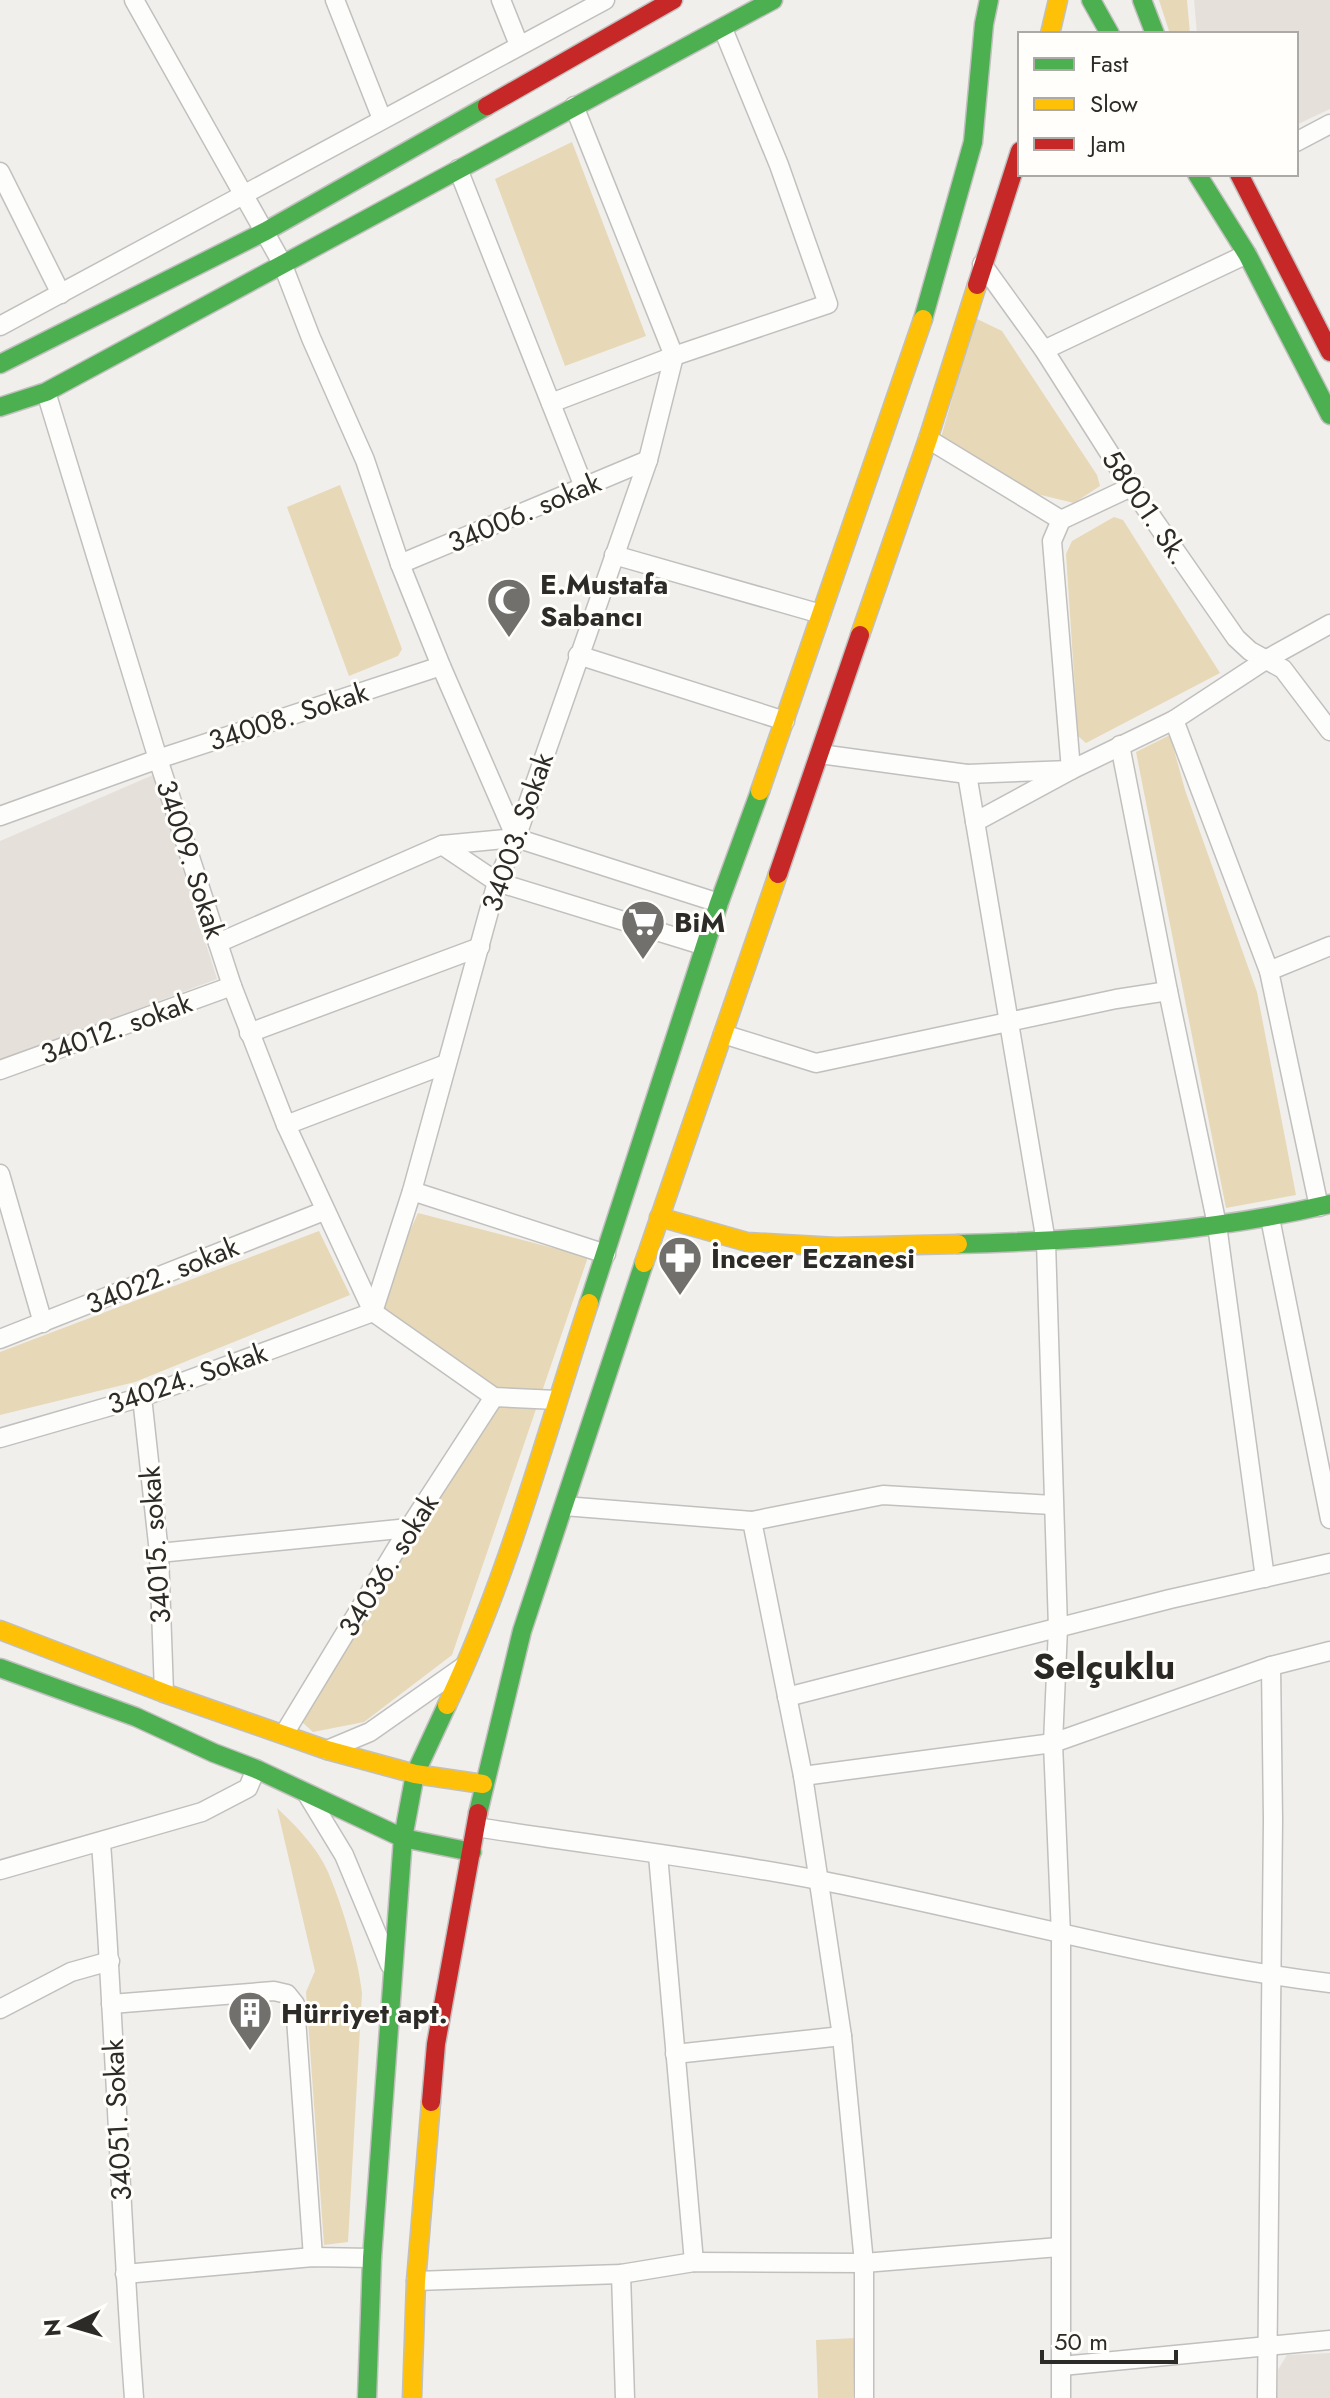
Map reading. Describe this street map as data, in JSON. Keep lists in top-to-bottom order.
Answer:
{
  "streets": {
    "street": [
      "58001. Sk.",
      "34006. sokak",
      "34008. Sokak",
      "34003. Sokak",
      "34009. Sokak",
      "34012. sokak",
      "34022. sokak",
      "34024. Sokak",
      "34015. sokak",
      "34036. sokak",
      "34051. Sokak"
    ]
  },
  "crossings": [
    ["34006. sokak", "34003. Sokak"],
    ["34008. Sokak", "34009. Sokak"],
    ["34003. Sokak", "34009. Sokak"],
    ["34003. Sokak", "34024. Sokak"],
    ["34009. Sokak", "34012. sokak"],
    ["34009. Sokak", "34022. sokak"],
    ["34009. Sokak", "34024. Sokak"],
    ["34024. Sokak", "34015. sokak"]
  ],
  "districts": ["Selçuklu"],
  "places": {
    "mosque": ["E.Mustafa Sabancı"],
    "supermarket": ["BiM"],
    "pharmacy": ["İnceer Eczanesi"],
    "building": ["Hürriyet apt."]
  },
  "legend": ["Fast", "Slow", "Jam"],
  "scale_bar": "50 m",
  "north": "left"
}
